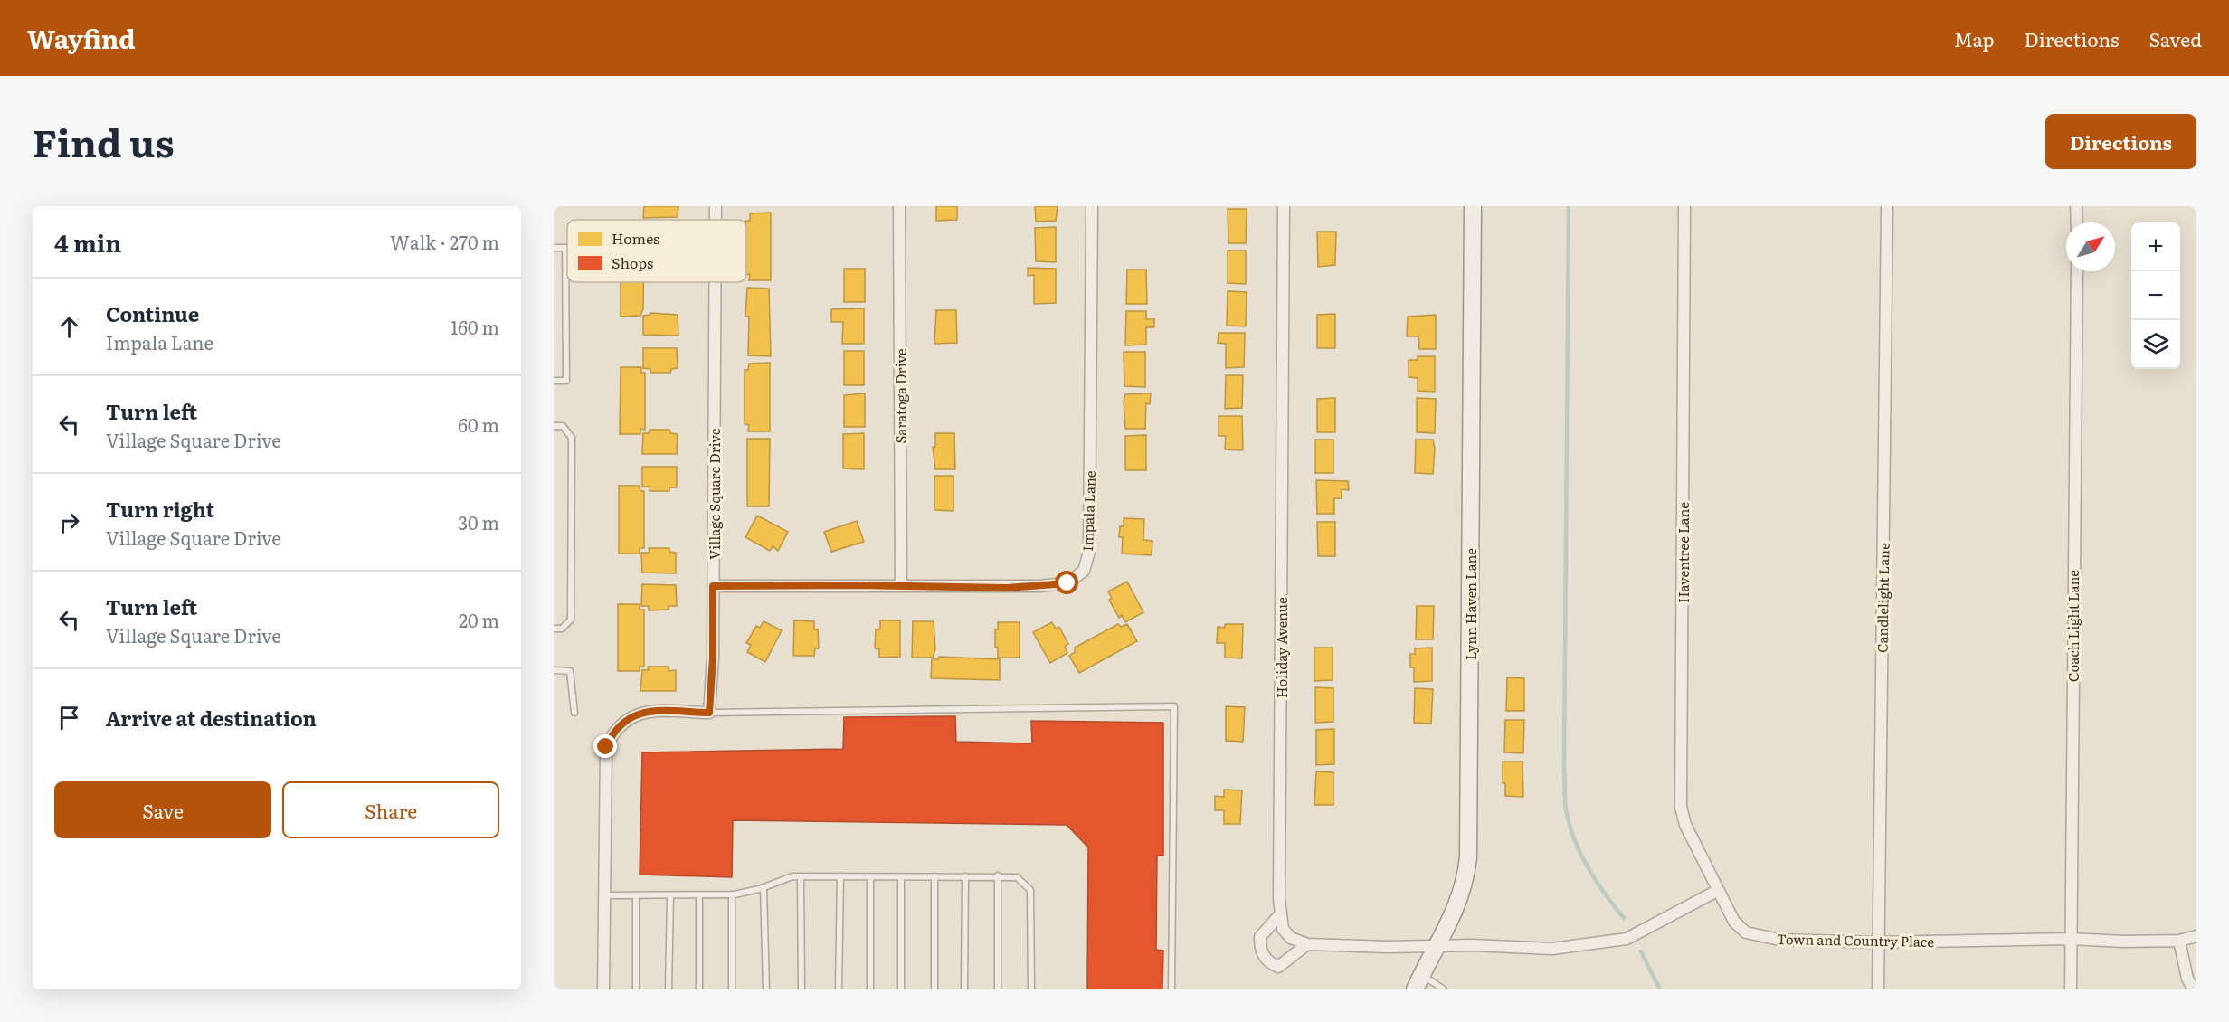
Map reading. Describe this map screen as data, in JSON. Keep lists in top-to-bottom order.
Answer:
{
  "streets": {
    "street": [
      "Saratoga Drive",
      "Village Square Drive",
      "Impala Lane",
      "Haventree Lane",
      "Candlelight Lane",
      "Lynn Haven Lane",
      "Coach Light Lane",
      "Holiday Avenue",
      "Town and Country Place"
    ]
  },
  "crossings": [
    ["Saratoga Drive", "Impala Lane"],
    ["Village Square Drive", "Impala Lane"],
    ["Haventree Lane", "Town and Country Place"],
    ["Candlelight Lane", "Town and Country Place"],
    ["Coach Light Lane", "Town and Country Place"]
  ],
  "legend": ["Homes", "Shops"],
  "north": "top right",
  "page": {
    "header": "Wayfind",
    "nav": ["Map", "Directions", "Saved"],
    "title": "Find us",
    "buttons": [
      "Directions",
      ["Save", "Share"]
    ],
    "heading": ["4 min", "Walk · 270 m"],
    "map_buttons": ["+", "−"],
    "list": [
      ["Continue", "Impala Lane", "160 m"],
      ["Turn left", "Village Square Drive", "60 m"],
      ["Turn right", "Village Square Drive", "30 m"],
      ["Turn left", "Village Square Drive", "20 m"],
      "Arrive at destination"
    ]
  }
}
